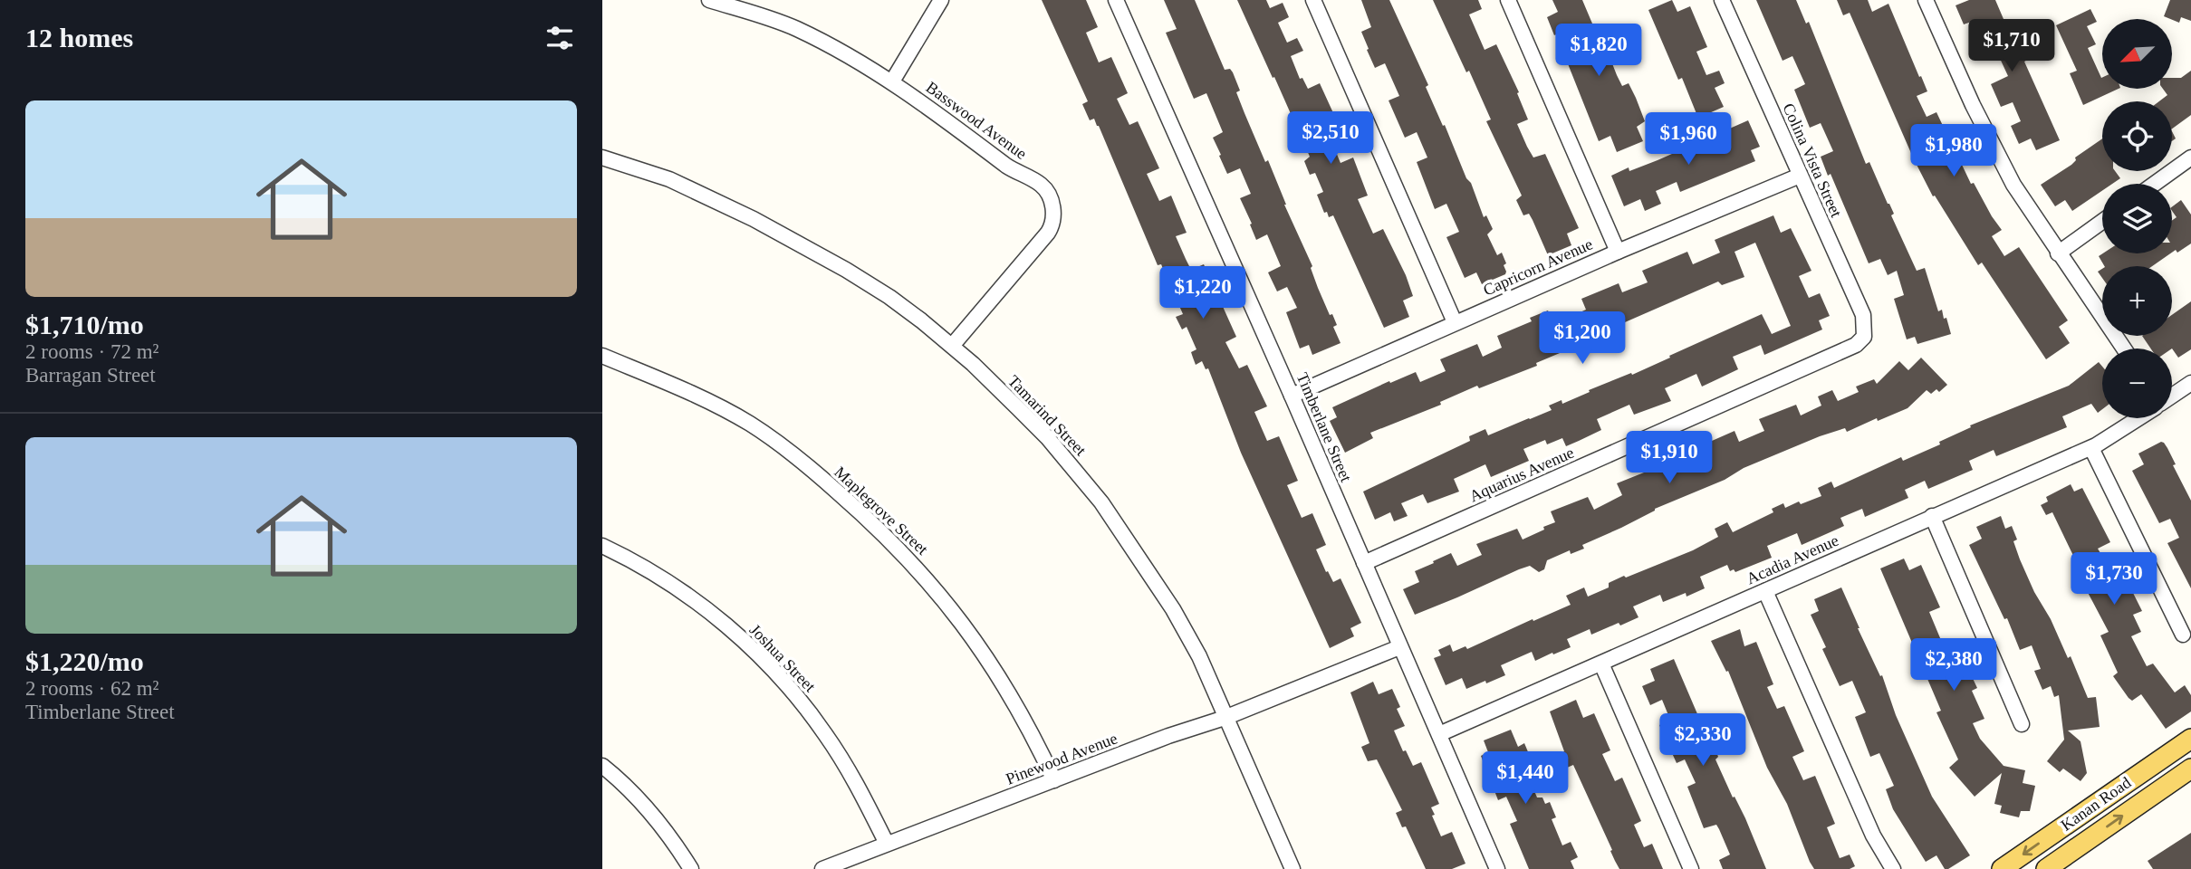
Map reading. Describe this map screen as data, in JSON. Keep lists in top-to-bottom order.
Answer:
{
  "streets": {
    "main road": ["Kanan Road"],
    "street": [
      "Basswood Avenue",
      "Colina Vista Street",
      "Capricorn Avenue",
      "Tamarind Street",
      "Timberlane Street",
      "Aquarius Avenue",
      "Maplegrove Street",
      "Acadia Avenue",
      "Joshua Street",
      "Pinewood Avenue"
    ]
  },
  "crossings": [
    ["Basswood Avenue", "Tamarind Street"],
    ["Colina Vista Street", "Capricorn Avenue"],
    ["Colina Vista Street", "Aquarius Avenue"],
    ["Capricorn Avenue", "Timberlane Street"],
    ["Tamarind Street", "Pinewood Avenue"],
    ["Timberlane Street", "Aquarius Avenue"],
    ["Timberlane Street", "Acadia Avenue"],
    ["Timberlane Street", "Pinewood Avenue"],
    ["Maplegrove Street", "Pinewood Avenue"],
    ["Joshua Street", "Pinewood Avenue"]
  ],
  "north": "bottom left",
  "page": {
    "heading": "12 homes",
    "map_buttons": ["+", "−"],
    "price": [
      "$1,710",
      "$1,820",
      "$2,510",
      "$1,960",
      "$1,980",
      "$1,220",
      "$1,200",
      "$1,910",
      "$1,730",
      "$2,380",
      "$2,330",
      "$1,440"
    ],
    "list": [
      {
        "name": "$1,710/mo",
        "note": "2 rooms · 72 m² · Barragan Street"
      },
      {
        "name": "$1,220/mo",
        "note": "2 rooms · 62 m² · Timberlane Street"
      }
    ]
  }
}
